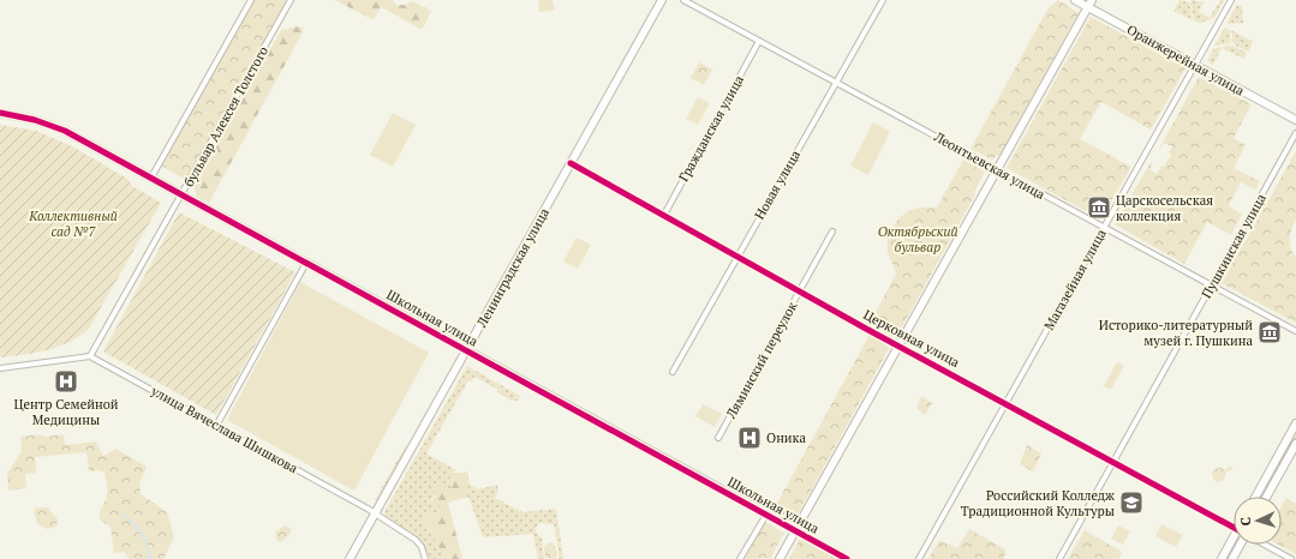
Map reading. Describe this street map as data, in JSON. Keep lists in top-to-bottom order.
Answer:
{
  "streets": {
    "street": [
      "Оранжерейная улица",
      "бульвар Алексея Толстого",
      "Гражданская улица",
      "Леонтьевская улица",
      "Новая улица",
      "Пушкинская улица",
      "Ленинградская улица",
      "Магазейная улица",
      "Школьная улица",
      "Церковная улица",
      "Ляминский переулок",
      "улица Вячеслава Шишкова"
    ]
  },
  "crossings": [
    ["Оранжерейная улица", "Магазейная улица"],
    ["бульвар Алексея Толстого", "Школьная улица"],
    ["бульвар Алексея Толстого", "улица Вячеслава Шишкова"],
    ["Гражданская улица", "Леонтьевская улица"],
    ["Гражданская улица", "Церковная улица"],
    ["Леонтьевская улица", "Новая улица"],
    ["Леонтьевская улица", "Пушкинская улица"],
    ["Леонтьевская улица", "Магазейная улица"],
    ["Новая улица", "Церковная улица"],
    ["Пушкинская улица", "Церковная улица"],
    ["Ленинградская улица", "Школьная улица"],
    ["Ленинградская улица", "Церковная улица"],
    ["Ленинградская улица", "улица Вячеслава Шишкова"],
    ["Магазейная улица", "Церковная улица"],
    ["Церковная улица", "Ляминский переулок"]
  ],
  "parks": ["Коллективный сад №7", "Октябрьский бульвар"],
  "places": {
    "museum": ["Царскосельская коллекция", "Историко-литературный музей г. Пушкина"],
    "hospital": ["Центр Семейной Медицины", "Оника"],
    "school or university": ["Российский Колледж Традиционной Культуры"]
  },
  "north": "left"
}
